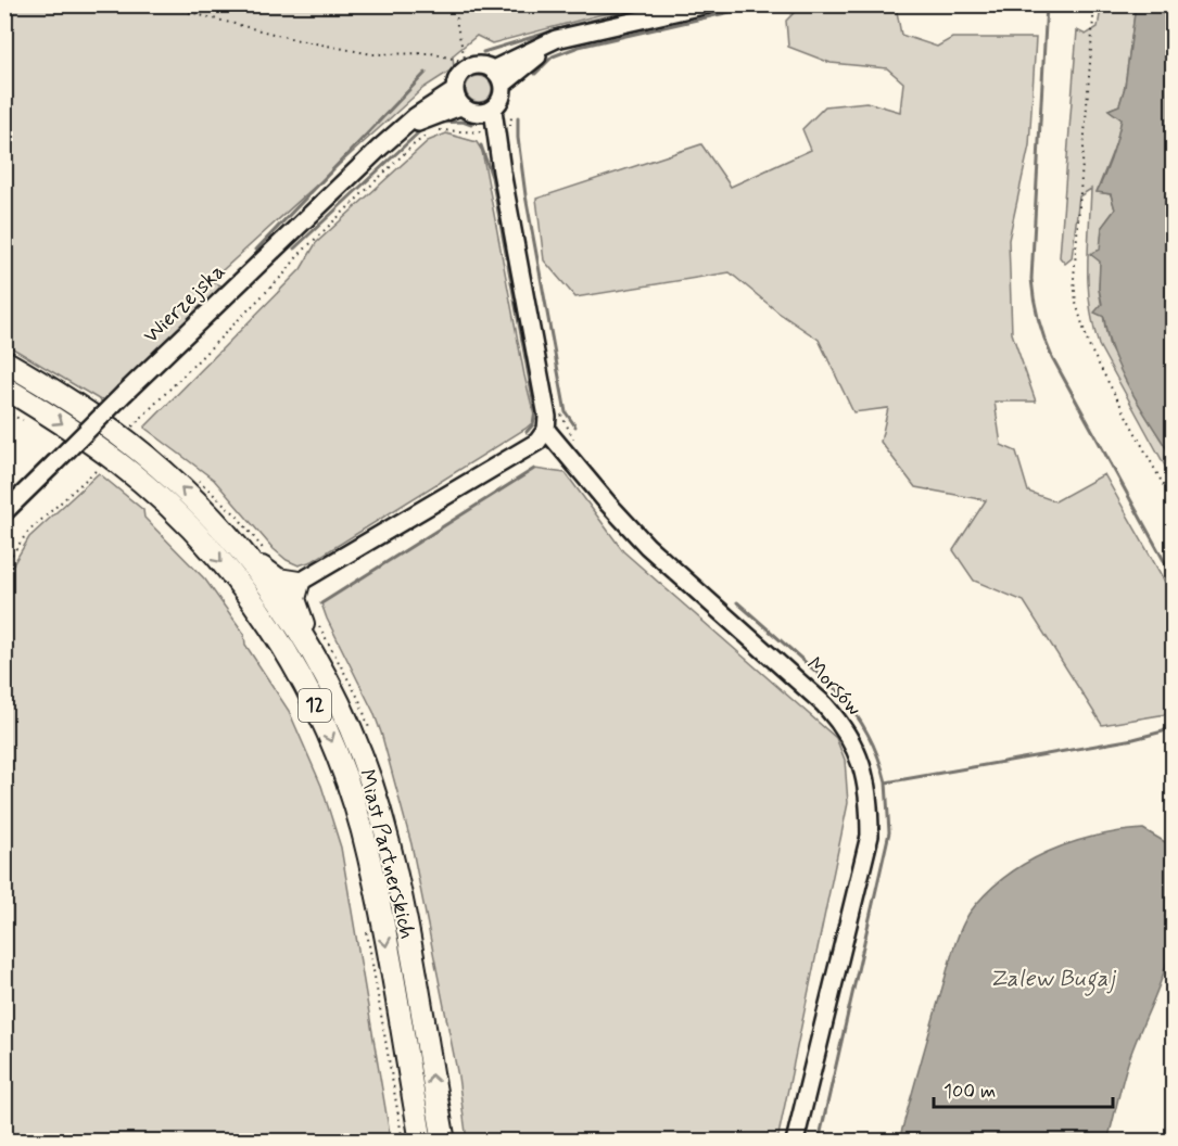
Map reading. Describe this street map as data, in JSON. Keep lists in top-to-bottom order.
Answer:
{
  "streets": {
    "main road": ["12", "Miast Partnerskich"],
    "street": ["Wierzejska", "Morsów"]
  },
  "water": ["Zalew Bugaj"],
  "scale_bar": "100 m"
}
